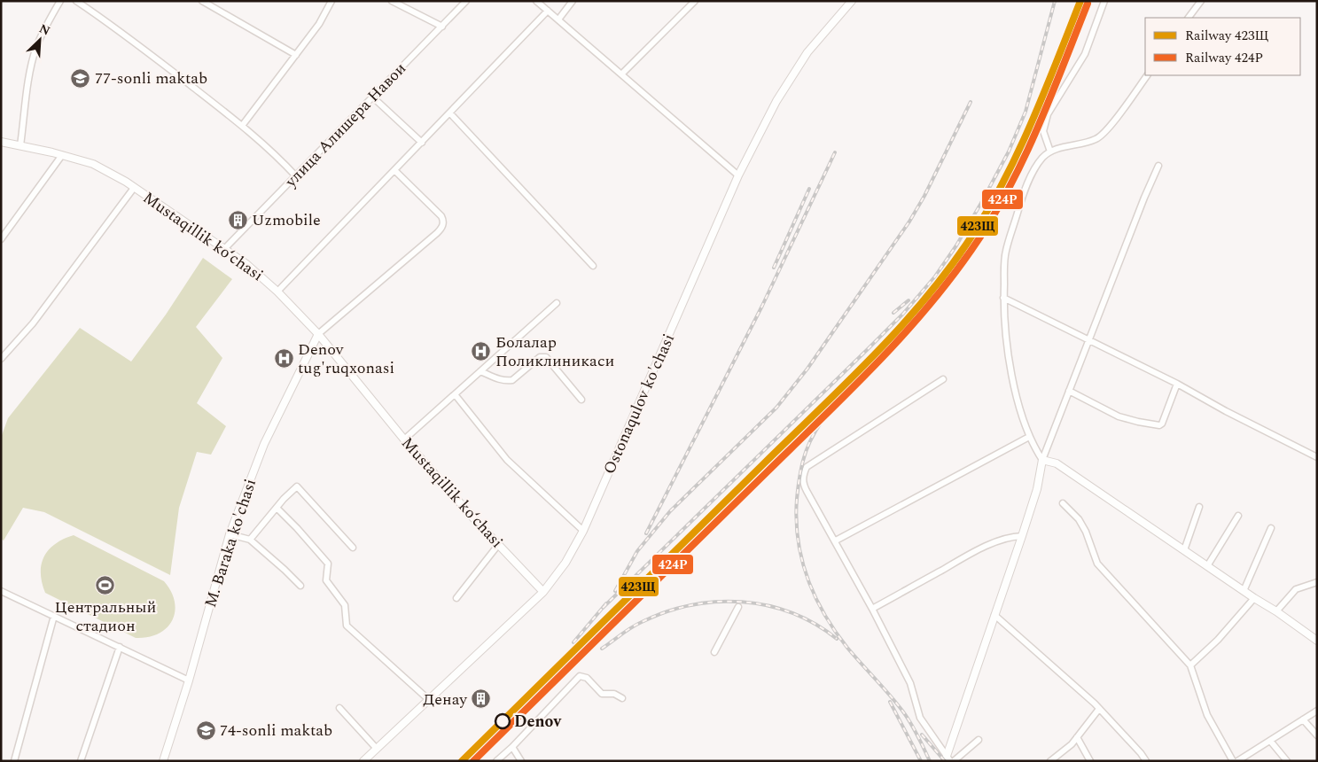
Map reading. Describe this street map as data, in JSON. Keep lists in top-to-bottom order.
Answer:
{
  "streets": {
    "street": [
      "улица Алишера Навои",
      "Mustaqillik ko‘chasi",
      "Ostonaqulov ko'chasi",
      "M. Baraka ko'chasi"
    ]
  },
  "crossings": [
    ["улица Алишера Навои", "Mustaqillik ko‘chasi"],
    ["Mustaqillik ko‘chasi", "Ostonaqulov ko'chasi"],
    ["Mustaqillik ko‘chasi", "M. Baraka ko'chasi"]
  ],
  "places": {
    "school or university": ["77-sonli maktab", "74-sonli maktab"],
    "building": ["Uzmobile", "Денау"],
    "hospital": ["Болалар Поликлиникаси", "Denov tug'ruqxonasi"],
    "sports": ["Центральный стадион"],
    "other": ["Denov"]
  },
  "lines": ["rail line 423Щ", "rail line 424Р"],
  "legend": ["Railway 423Щ", "Railway 424Р"],
  "north": "top right"
}
